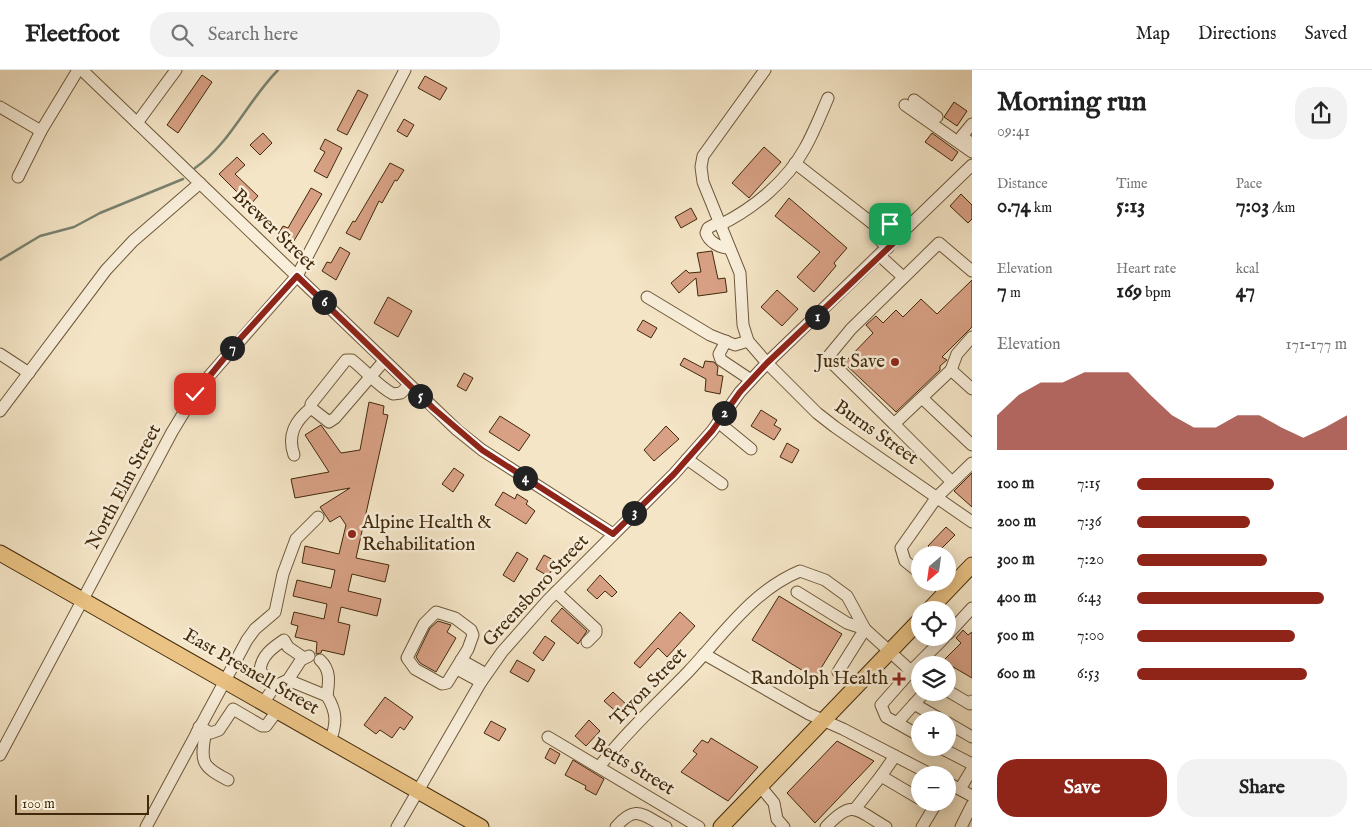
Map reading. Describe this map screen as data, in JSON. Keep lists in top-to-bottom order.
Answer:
{
  "streets": {
    "main road": ["East Presnell Street"],
    "street": [
      "Brewer Street",
      "Burns Street",
      "North Elm Street",
      "Greensboro Street",
      "Tryon Street",
      "Betts Street"
    ]
  },
  "crossings": [
    ["Brewer Street", "North Elm Street"],
    ["Brewer Street", "Greensboro Street"],
    ["Burns Street", "Greensboro Street"],
    ["North Elm Street", "East Presnell Street"],
    ["Greensboro Street", "East Presnell Street"],
    ["Tryon Street", "Betts Street"]
  ],
  "places": {
    "other": ["Just Save", "Alpine Health & Rehabilitation"],
    "health": ["Randolph Health"]
  },
  "scale_bar": "100 m",
  "north": "bottom left",
  "page": {
    "header": "Fleetfoot",
    "search": "Search here",
    "nav": ["Map", "Directions", "Saved"],
    "heading": ["Morning run", "09:41"],
    "stats": [
      ["Distance", "0.74 km"],
      ["Time", "5:13"],
      ["Pace", "7:03 /km"],
      ["Elevation", "7 m"],
      ["Heart rate", "169 bpm"],
      ["kcal", "47"]
    ],
    "pins": [
      "6",
      "1",
      "7",
      "5",
      "2",
      "4",
      "3"
    ],
    "chart": ["Elevation", "171–177 m"],
    "list": [
      {
        "name": "100 m",
        "note": "7:15"
      },
      {
        "name": "200 m",
        "note": "7:36"
      },
      {
        "name": "300 m",
        "note": "7:20"
      },
      {
        "name": "400 m",
        "note": "6:43"
      },
      {
        "name": "500 m",
        "note": "7:00"
      },
      {
        "name": "600 m",
        "note": "6:53"
      }
    ],
    "map_buttons": ["+", "−"],
    "buttons": ["Save", "Share"],
    "scale": "100 m"
  }
}
